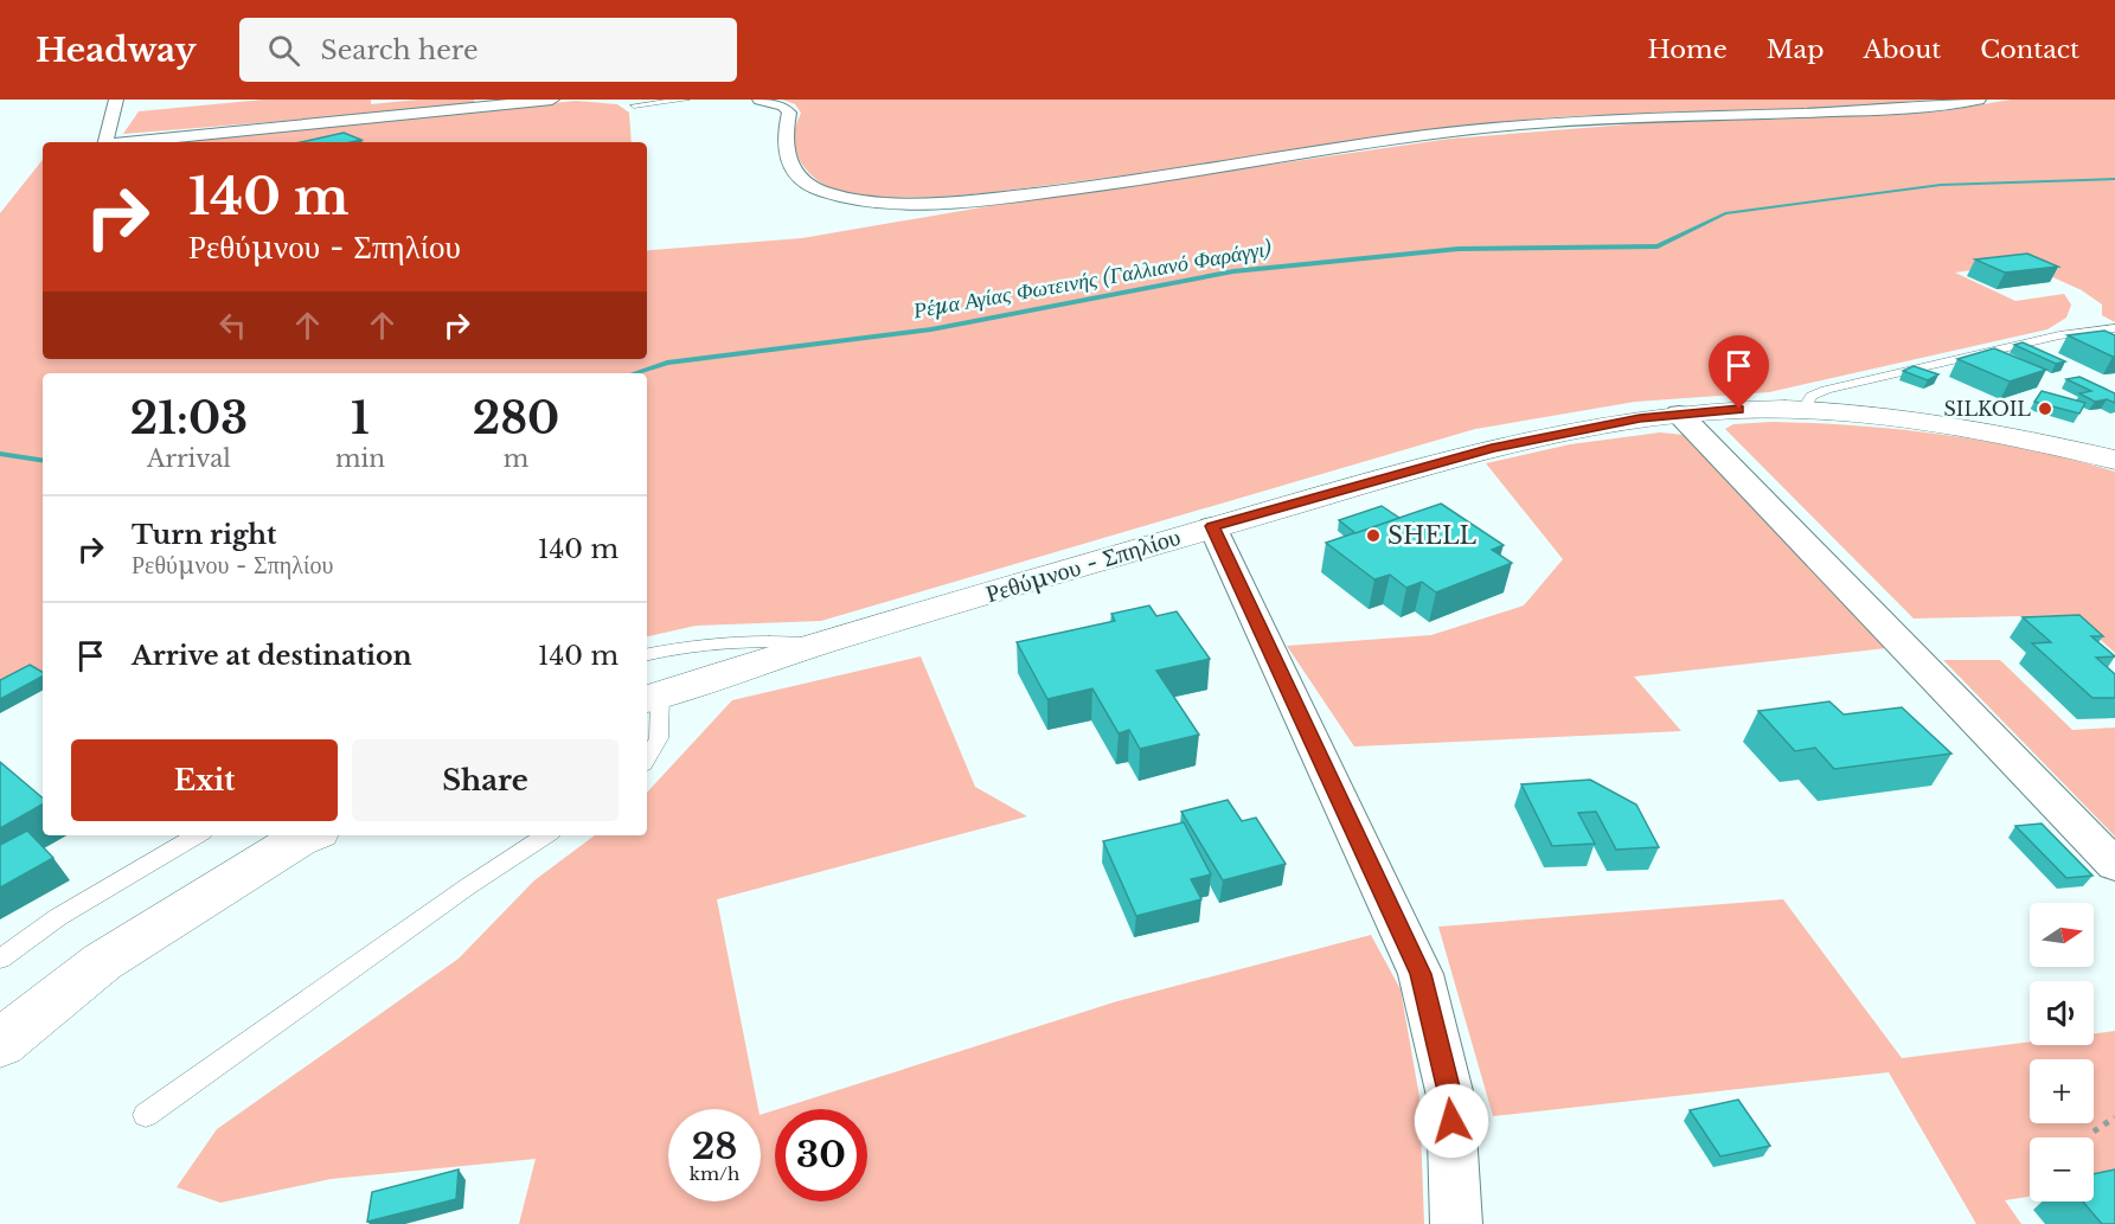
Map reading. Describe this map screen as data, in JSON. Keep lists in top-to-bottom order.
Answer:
{
  "streets": {
    "main road": ["Ρεθύμνου - Σπηλίου"]
  },
  "water": ["Ρέμα Αγίας Φωτεινής (Γαλλιανό Φαράγγι)"],
  "places": ["SILKOIL", "SHELL"],
  "north": "right",
  "page": {
    "header": "Headway",
    "search": "Search here",
    "nav": [
      "Home",
      "Map",
      "About",
      "Contact"
    ],
    "turn": ["140 m", "Ρεθύμνου - Σπηλίου"],
    "eta": [
      "21:03",
      "Arrival",
      "1",
      "min",
      "280",
      "m"
    ],
    "list": [
      {
        "name": "Turn right",
        "note": "Ρεθύμνου - Σπηλίου",
        "value": "140 m"
      },
      {
        "name": "Arrive at destination",
        "value": "140 m"
      }
    ],
    "buttons": ["Exit", "Share"],
    "map_buttons": ["+", "−"],
    "speed": "28 km/h",
    "limit": "30"
  }
}
